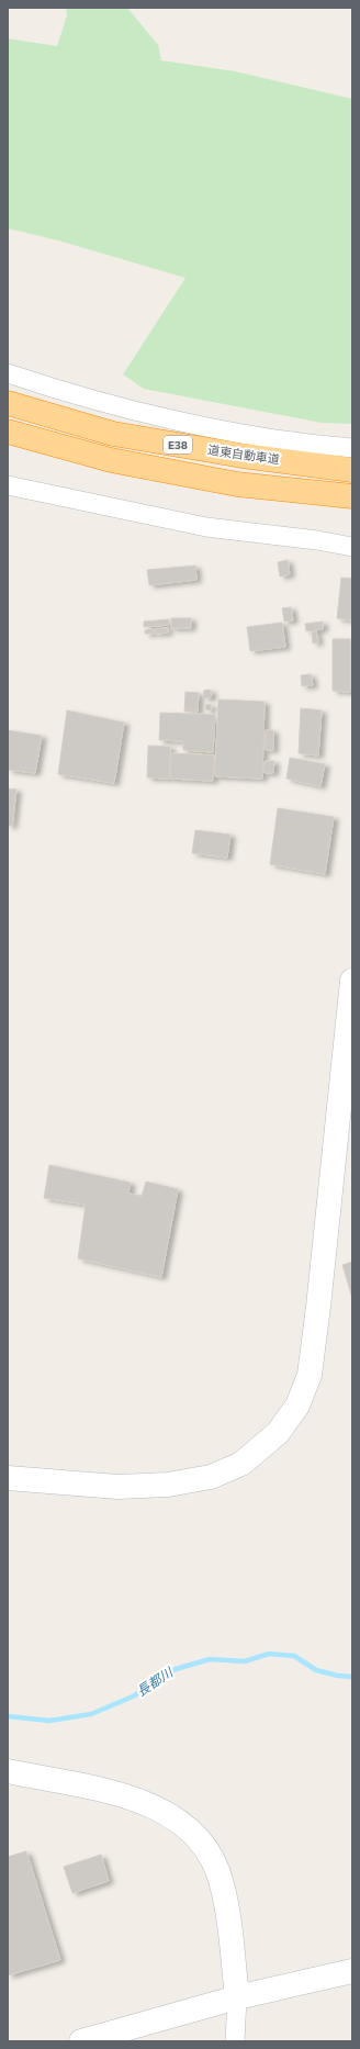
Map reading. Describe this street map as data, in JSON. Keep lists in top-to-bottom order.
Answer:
{
  "streets": {
    "highway": ["E38", "道東自動車道"]
  },
  "water": ["長都川"]
}
